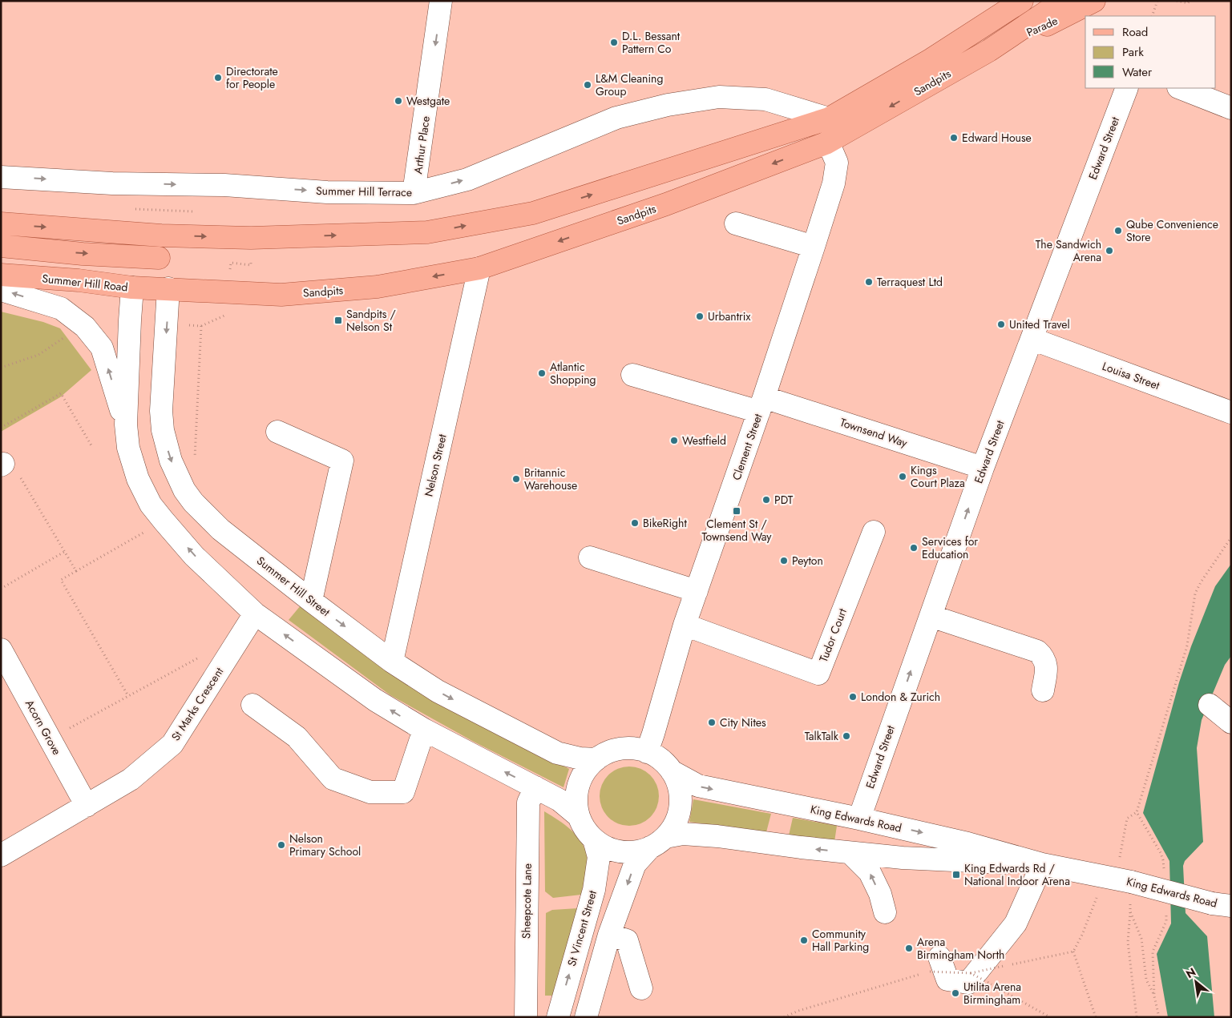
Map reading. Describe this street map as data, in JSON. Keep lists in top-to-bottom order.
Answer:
{
  "streets": {
    "main road": ["Parade", "Sandpits", "Summer Hill Road"],
    "street": [
      "Arthur Place",
      "Edward Street",
      "Summer Hill Terrace",
      "Louisa Street",
      "Townsend Way",
      "Clement Street",
      "Nelson Street",
      "Summer Hill Street",
      "Tudor Court",
      "St Marks Crescent",
      "Acorn Grove",
      "King Edwards Road",
      "Sheepcote Lane",
      "St Vincent Street"
    ]
  },
  "crossings": [
    ["Parade", "Sandpits"],
    ["Sandpits", "Summer Hill Terrace"],
    ["Sandpits", "Summer Hill Road"],
    ["Sandpits", "Clement Street"],
    ["Sandpits", "Nelson Street"],
    ["Sandpits", "Summer Hill Street"],
    ["Arthur Place", "Summer Hill Terrace"],
    ["Edward Street", "Louisa Street"],
    ["Edward Street", "Townsend Way"],
    ["Edward Street", "King Edwards Road"],
    ["Summer Hill Road", "Summer Hill Street"],
    ["Townsend Way", "Clement Street"],
    ["Clement Street", "Summer Hill Street"],
    ["Clement Street", "Tudor Court"],
    ["Clement Street", "King Edwards Road"],
    ["Clement Street", "St Vincent Street"],
    ["Nelson Street", "Summer Hill Street"],
    ["Summer Hill Street", "King Edwards Road"],
    ["Summer Hill Street", "St Vincent Street"],
    ["St Marks Crescent", "Acorn Grove"],
    ["King Edwards Road", "St Vincent Street"]
  ],
  "one_way": ["Arthur Place", "Edward Street", "Summer Hill Terrace"],
  "places": {
    "other": [
      "D.L. Bessant Pattern Co",
      "Directorate for People",
      "L&M Cleaning Group",
      "Westgate",
      "Edward House",
      "Qube Convenience Store",
      "The Sandwich Arena",
      "Terraquest Ltd",
      "Urbantrix",
      "United Travel",
      "Atlantic Shopping",
      "Westfield",
      "Kings Court Plaza",
      "Britannic Warehouse",
      "PDT",
      "BikeRight",
      "Services for Education",
      "Peyton",
      "London & Zurich",
      "City Nites",
      "TalkTalk",
      "Nelson Primary School",
      "Community Hall Parking",
      "Arena Birmingham North",
      "Utilita Arena Birmingham"
    ],
    "transit": ["Sandpits / Nelson St", "Clement St / Townsend Way", "King Edwards Rd / National Indoor Arena"]
  },
  "legend": ["Road", "Park", "Water"],
  "north": "top left"
}
